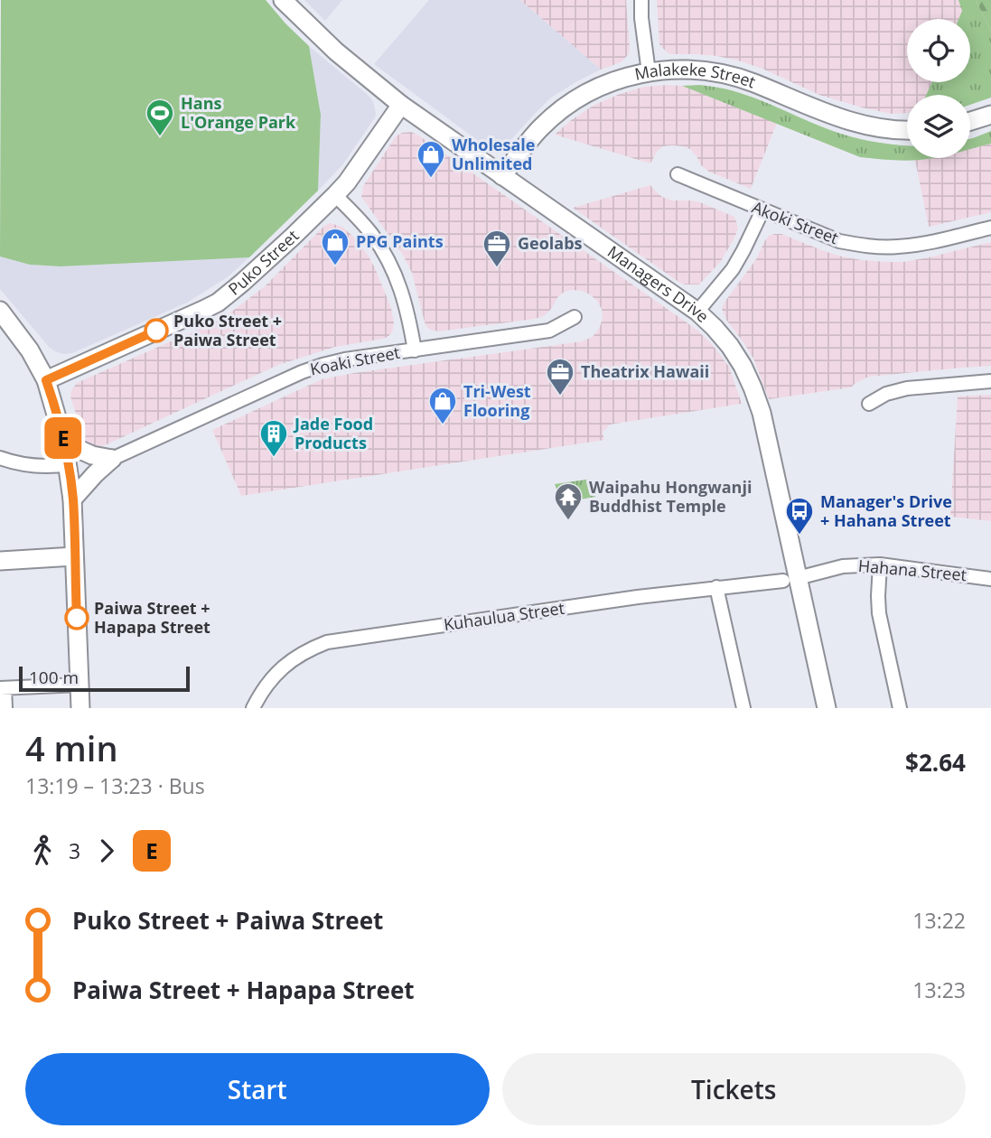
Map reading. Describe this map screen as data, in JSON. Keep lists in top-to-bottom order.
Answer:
{
  "streets": {
    "street": [
      "Malakeke Street",
      "Akoki Street",
      "Puko Street",
      "Managers Drive",
      "Koaki Street",
      "Hahana Street",
      "Kuhaulua Street"
    ]
  },
  "crossings": [
    ["Malakeke Street", "Managers Drive"],
    ["Puko Street", "Managers Drive"],
    ["Managers Drive", "Hahana Street"],
    ["Managers Drive", "Kuhaulua Street"],
    ["Hahana Street", "Kuhaulua Street"]
  ],
  "places": {
    "sports": ["Hans L'Orange Park"],
    "shop": ["Wholesale Unlimited", "PPG Paints", "Tri-West Flooring"],
    "office": ["Geolabs", "Theatrix Hawaii"],
    "other": ["Puko Street + Paiwa Street", "Paiwa Street + Hapapa Street"],
    "building": ["Jade Food Products"],
    "temple": ["Waipahu Hongwanji Buddhist Temple"],
    "bus stop": ["Manager's Drive + Hahana Street"]
  },
  "lines": ["bus line E"],
  "scale_bar": "100 m",
  "page": {
    "on_map": "E",
    "scale": "100 m",
    "heading": ["4 min", "13:19 – 13:23 · Bus", "$2.64"],
    "legs": ["3", "E"],
    "list": [
      {
        "name": "Puko Street + Paiwa Street",
        "value": "13:22"
      },
      {
        "name": "Paiwa Street + Hapapa Street",
        "value": "13:23"
      }
    ],
    "buttons": ["Start", "Tickets"]
  }
}
